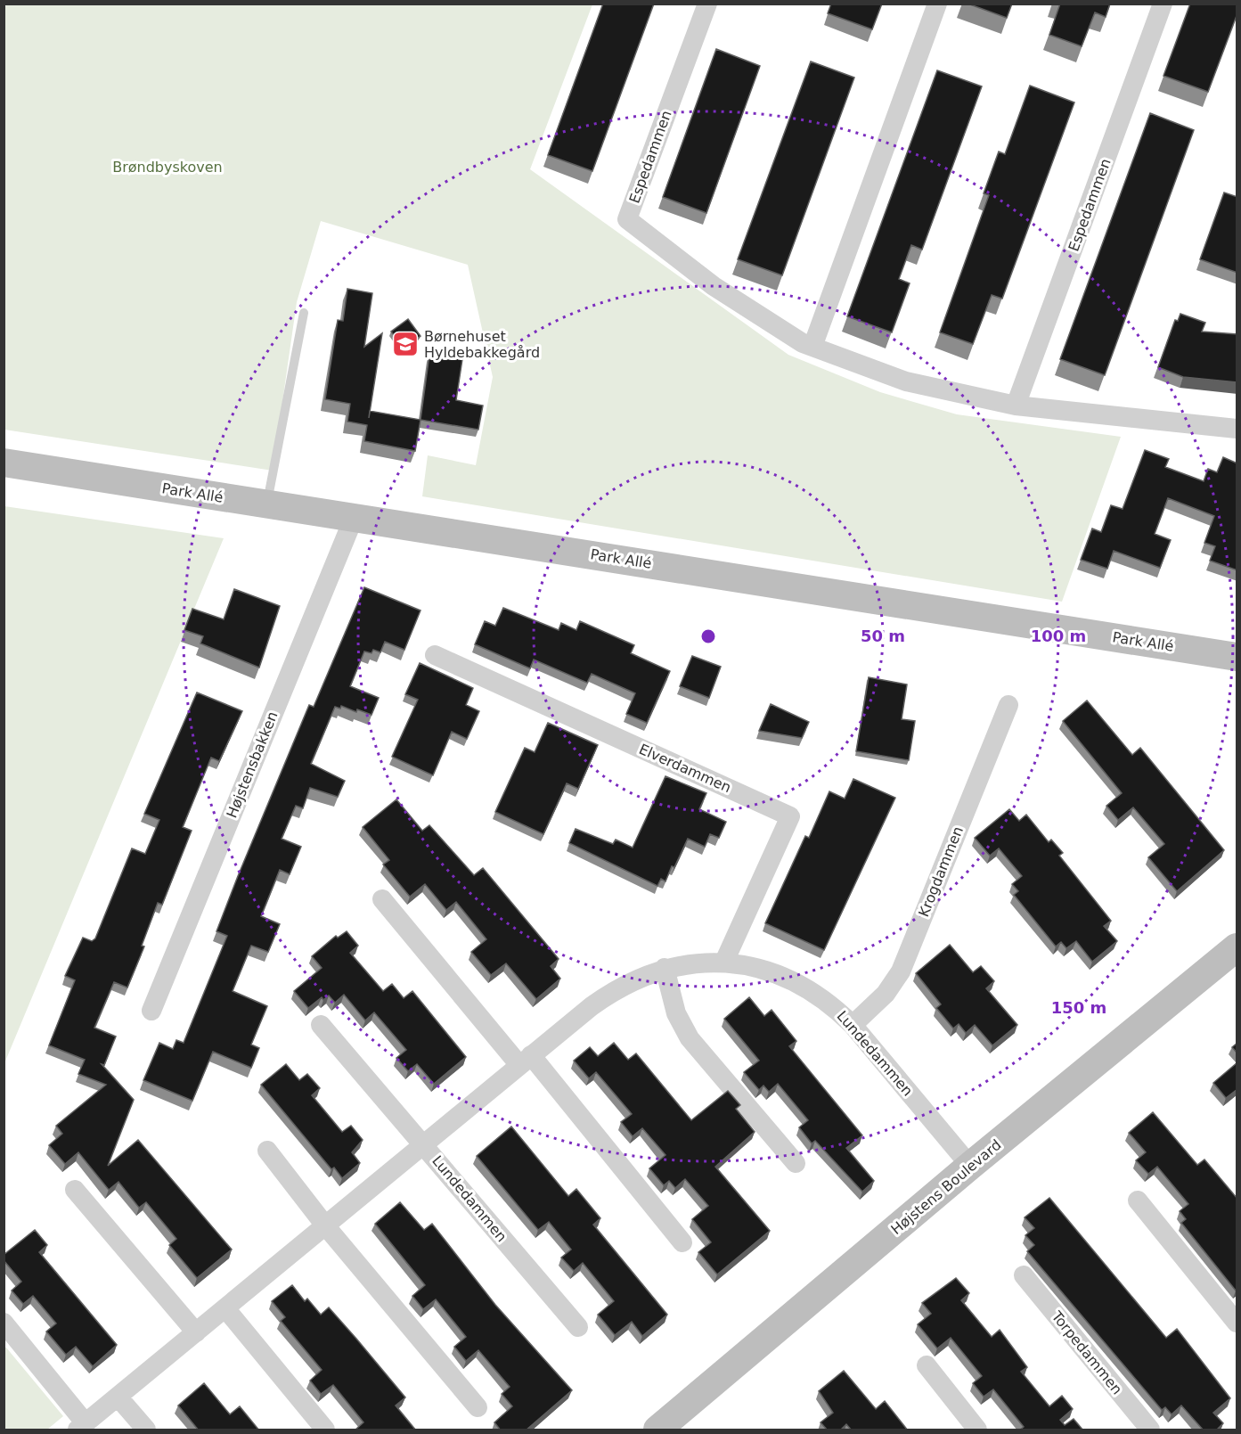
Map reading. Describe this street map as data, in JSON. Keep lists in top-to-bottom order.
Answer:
{
  "streets": {
    "street": [
      "Espedammen",
      "Park Allé",
      "Højstensbakken",
      "Elverdammen",
      "Krogdammen",
      "Lundedammen",
      "Højstens Boulevard",
      "Torpedammen"
    ]
  },
  "crossings": [
    ["Park Allé", "Højstensbakken"],
    ["Elverdammen", "Lundedammen"],
    ["Krogdammen", "Lundedammen"],
    ["Lundedammen", "Højstens Boulevard"]
  ],
  "parks": ["Brøndbyskoven"],
  "places": {
    "school or university": ["Børnehuset Hyldebakkegård"]
  },
  "rings": ["50 m", "100 m", "150 m"]
}
